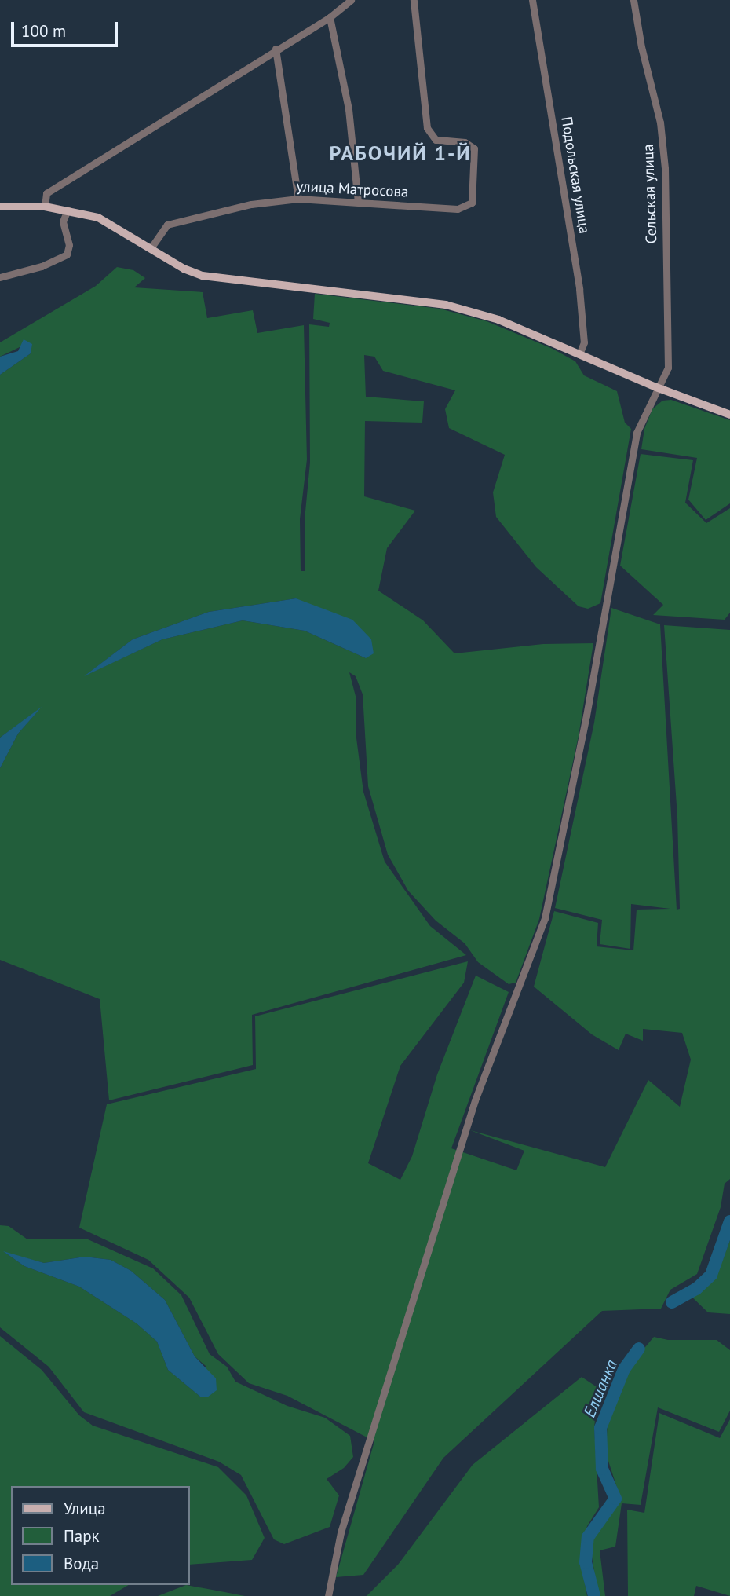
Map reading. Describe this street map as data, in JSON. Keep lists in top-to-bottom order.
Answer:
{
  "streets": {
    "street": ["Подольская улица", "улица Матросова", "Сельская улица"]
  },
  "districts": ["РАБОЧИЙ 1‑Й"],
  "water": ["Елшанка"],
  "legend": ["Улица", "Парк", "Вода"],
  "scale_bar": "100 m"
}
